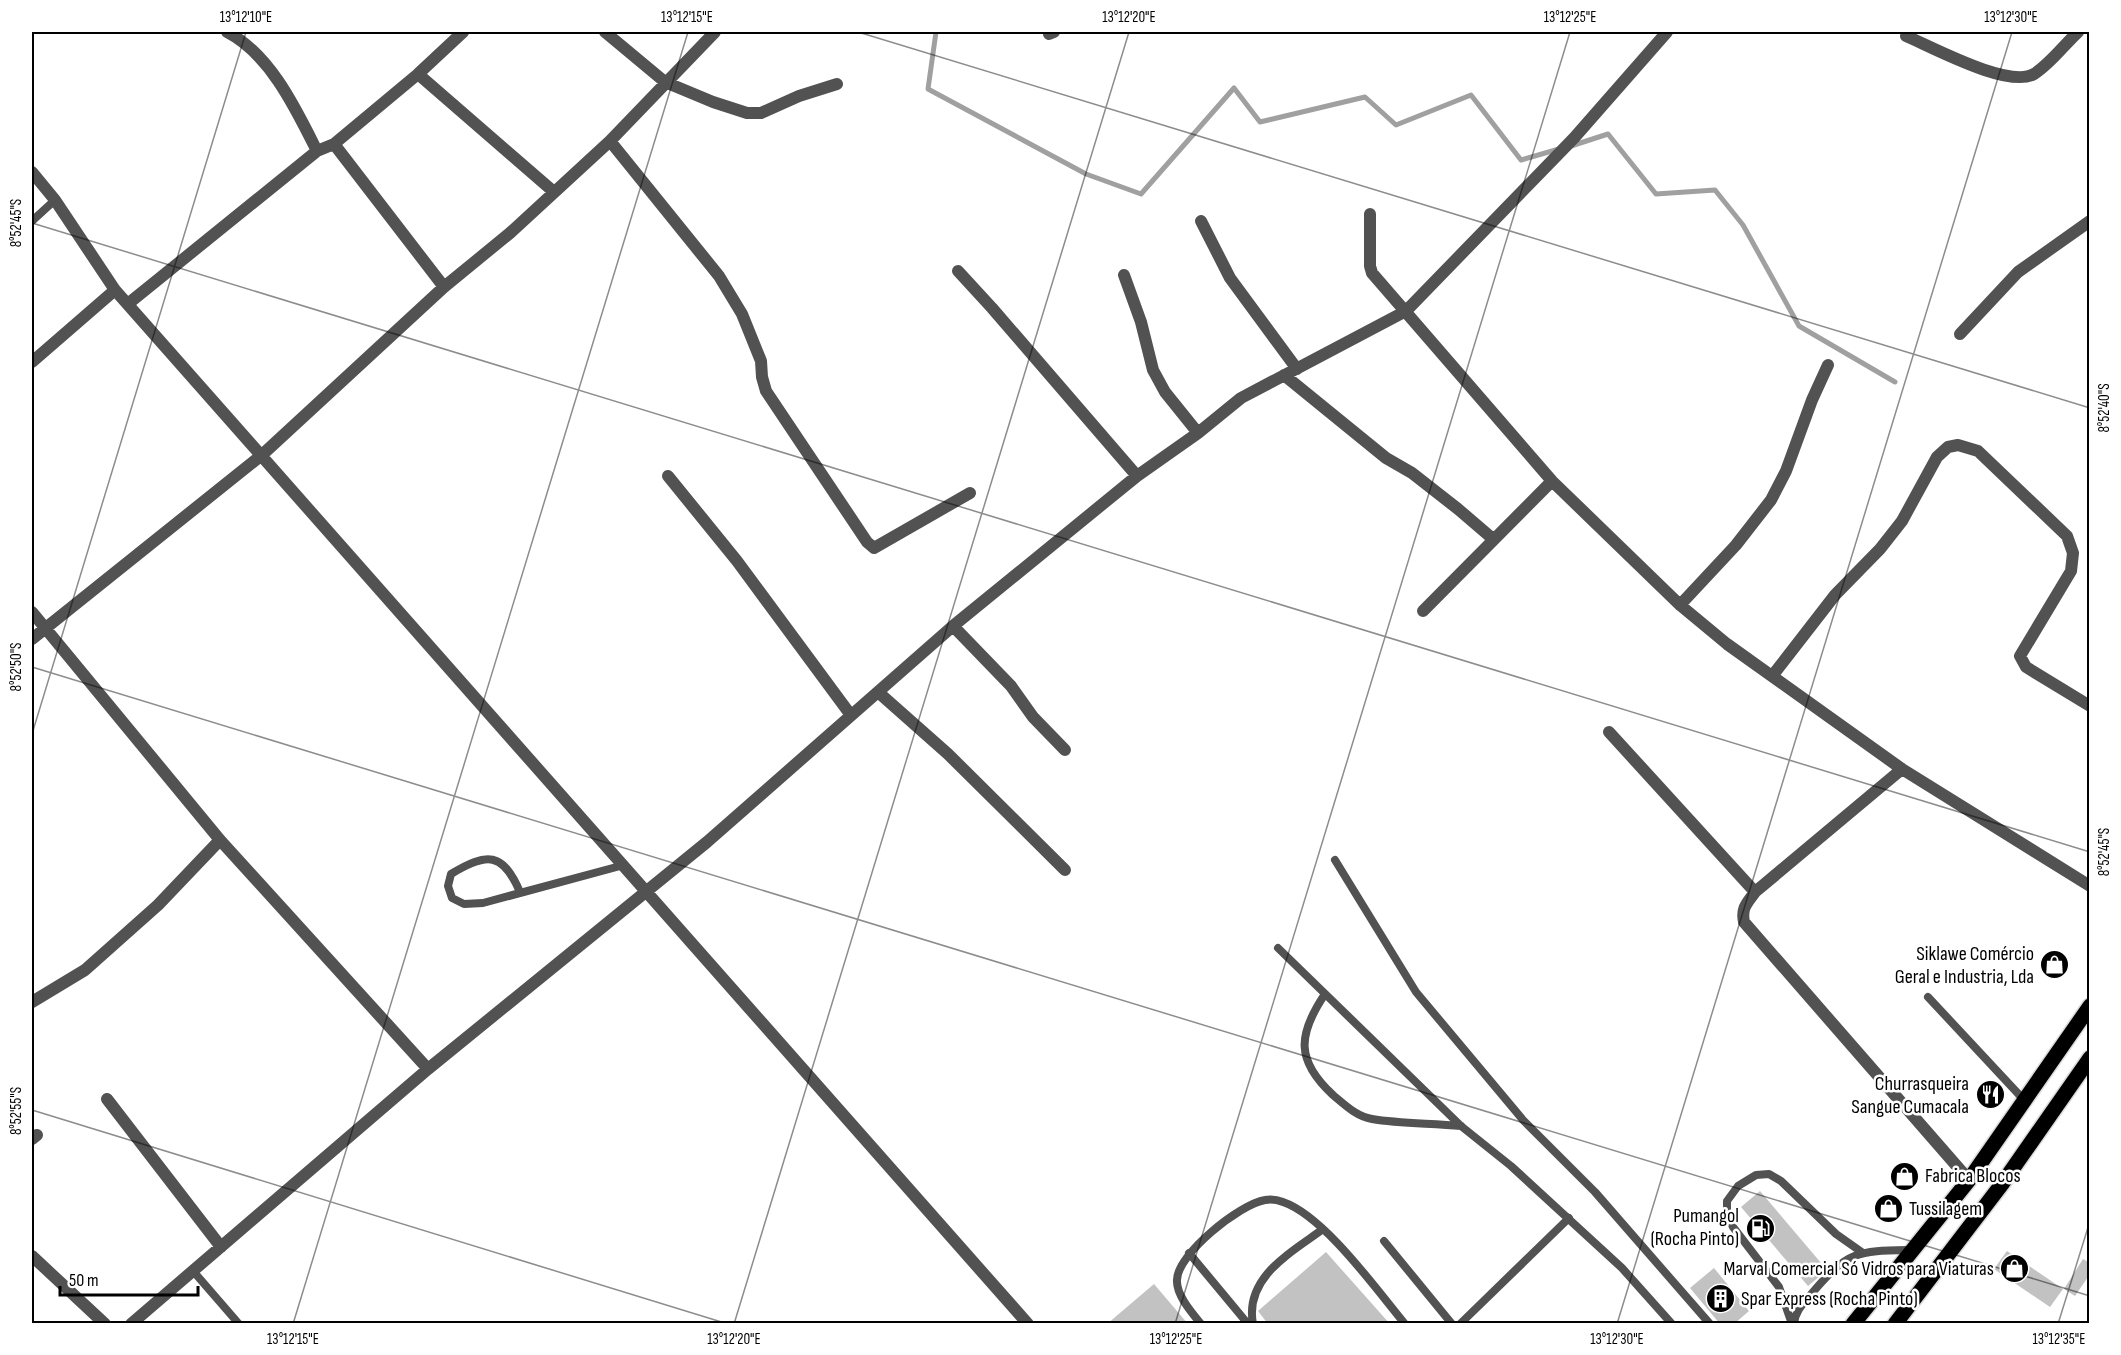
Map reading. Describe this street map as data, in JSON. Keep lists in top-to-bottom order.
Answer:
{
  "places": {
    "shop": [
      "Siklawe Comércio Geral e Industria, Lda",
      "Fabrica Blocos",
      "Tussilagem",
      "Marval Comercial Só Vidros para Viaturas"
    ],
    "restaurant": ["Churrasqueira Sangue Cumacala"],
    "fuel station": ["Pumangol (Rocha Pinto)"],
    "building": ["Spar Express (Rocha Pinto)"]
  },
  "scale_bar": "50 m",
  "coordinates": [
    "13°12'10\"E",
    "13°12'15\"E",
    "13°12'20\"E",
    "13°12'25\"E",
    "13°12'30\"E",
    "8°52'45\"S",
    "8°52'40\"S",
    "8°52'50\"S",
    "8°52'55\"S",
    "13°12'35\"E"
  ]
}
